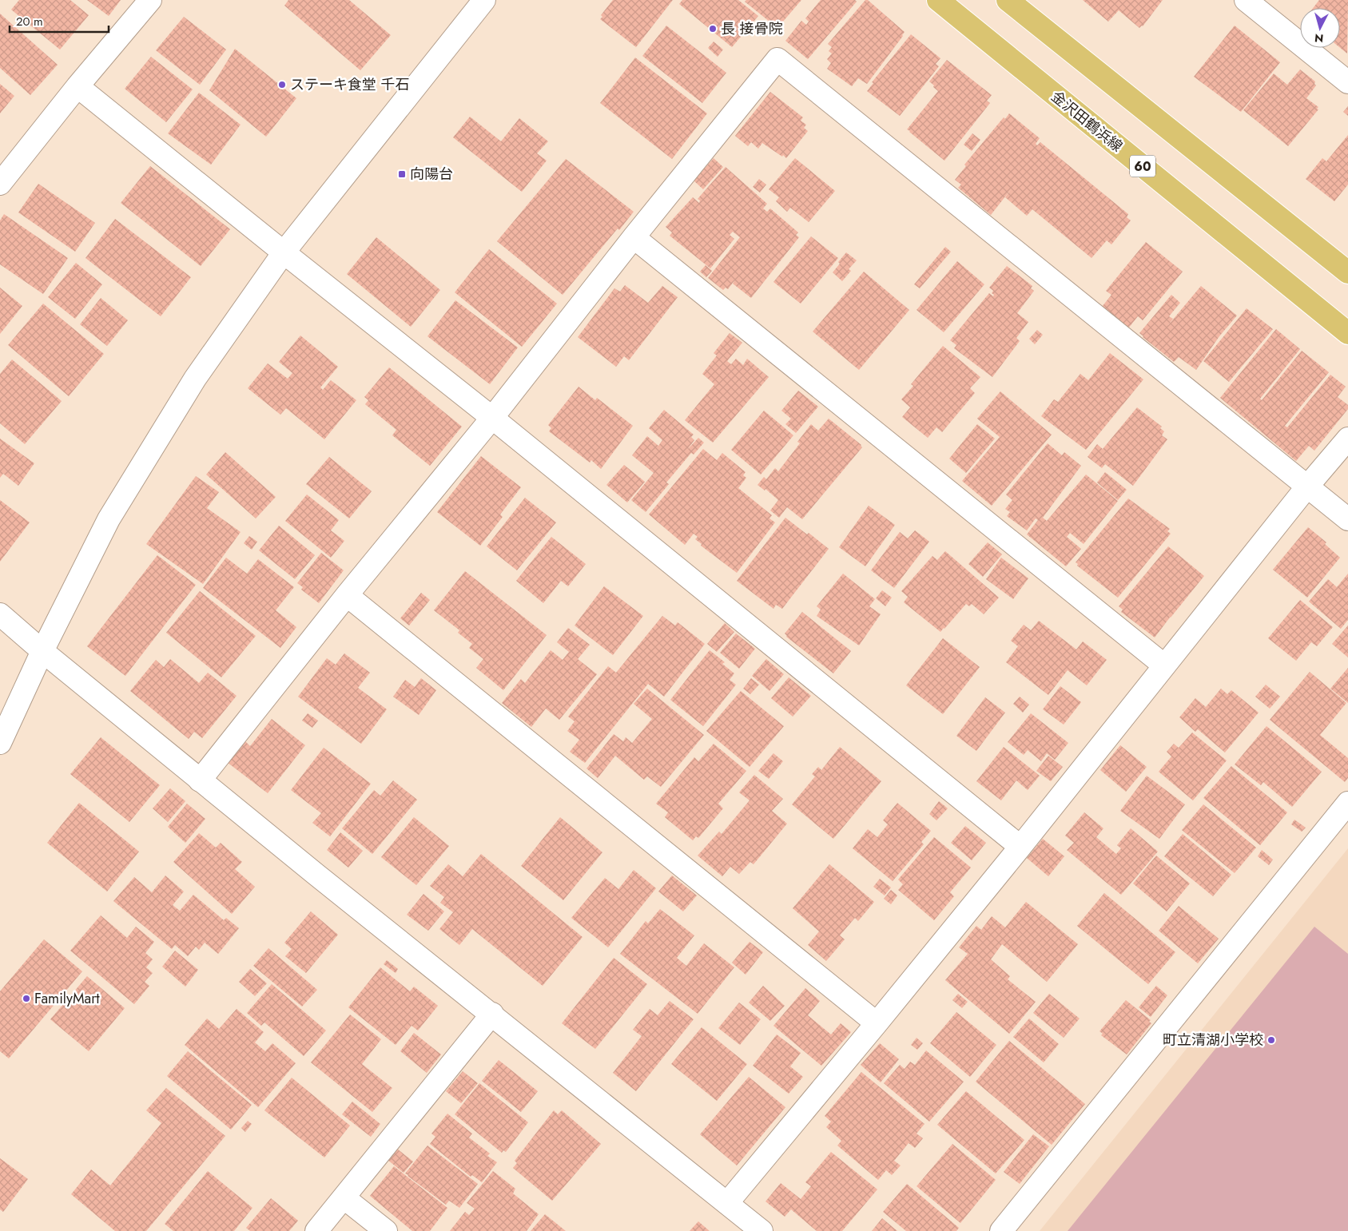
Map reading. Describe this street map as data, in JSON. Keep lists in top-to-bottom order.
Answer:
{
  "streets": {
    "main road": ["金沢田鶴浜線", "60"]
  },
  "places": {
    "other": [
      "長 接骨院",
      "ステーキ食堂 千石",
      "FamilyMart",
      "町立清湖小学校"
    ],
    "transit": ["向陽台"]
  },
  "scale_bar": "20 m",
  "north": "bottom"
}
